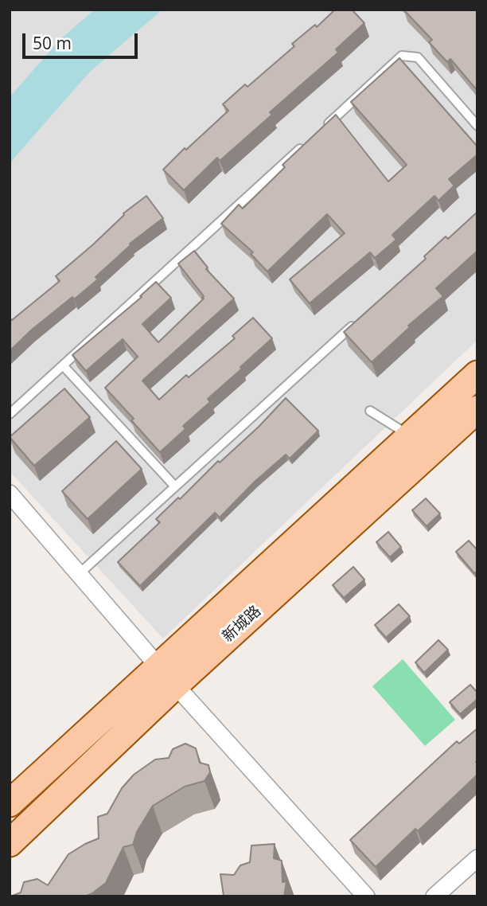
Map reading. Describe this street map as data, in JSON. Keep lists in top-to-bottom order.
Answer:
{
  "streets": {
    "main road": ["新城路"]
  },
  "scale_bar": "50 m"
}
